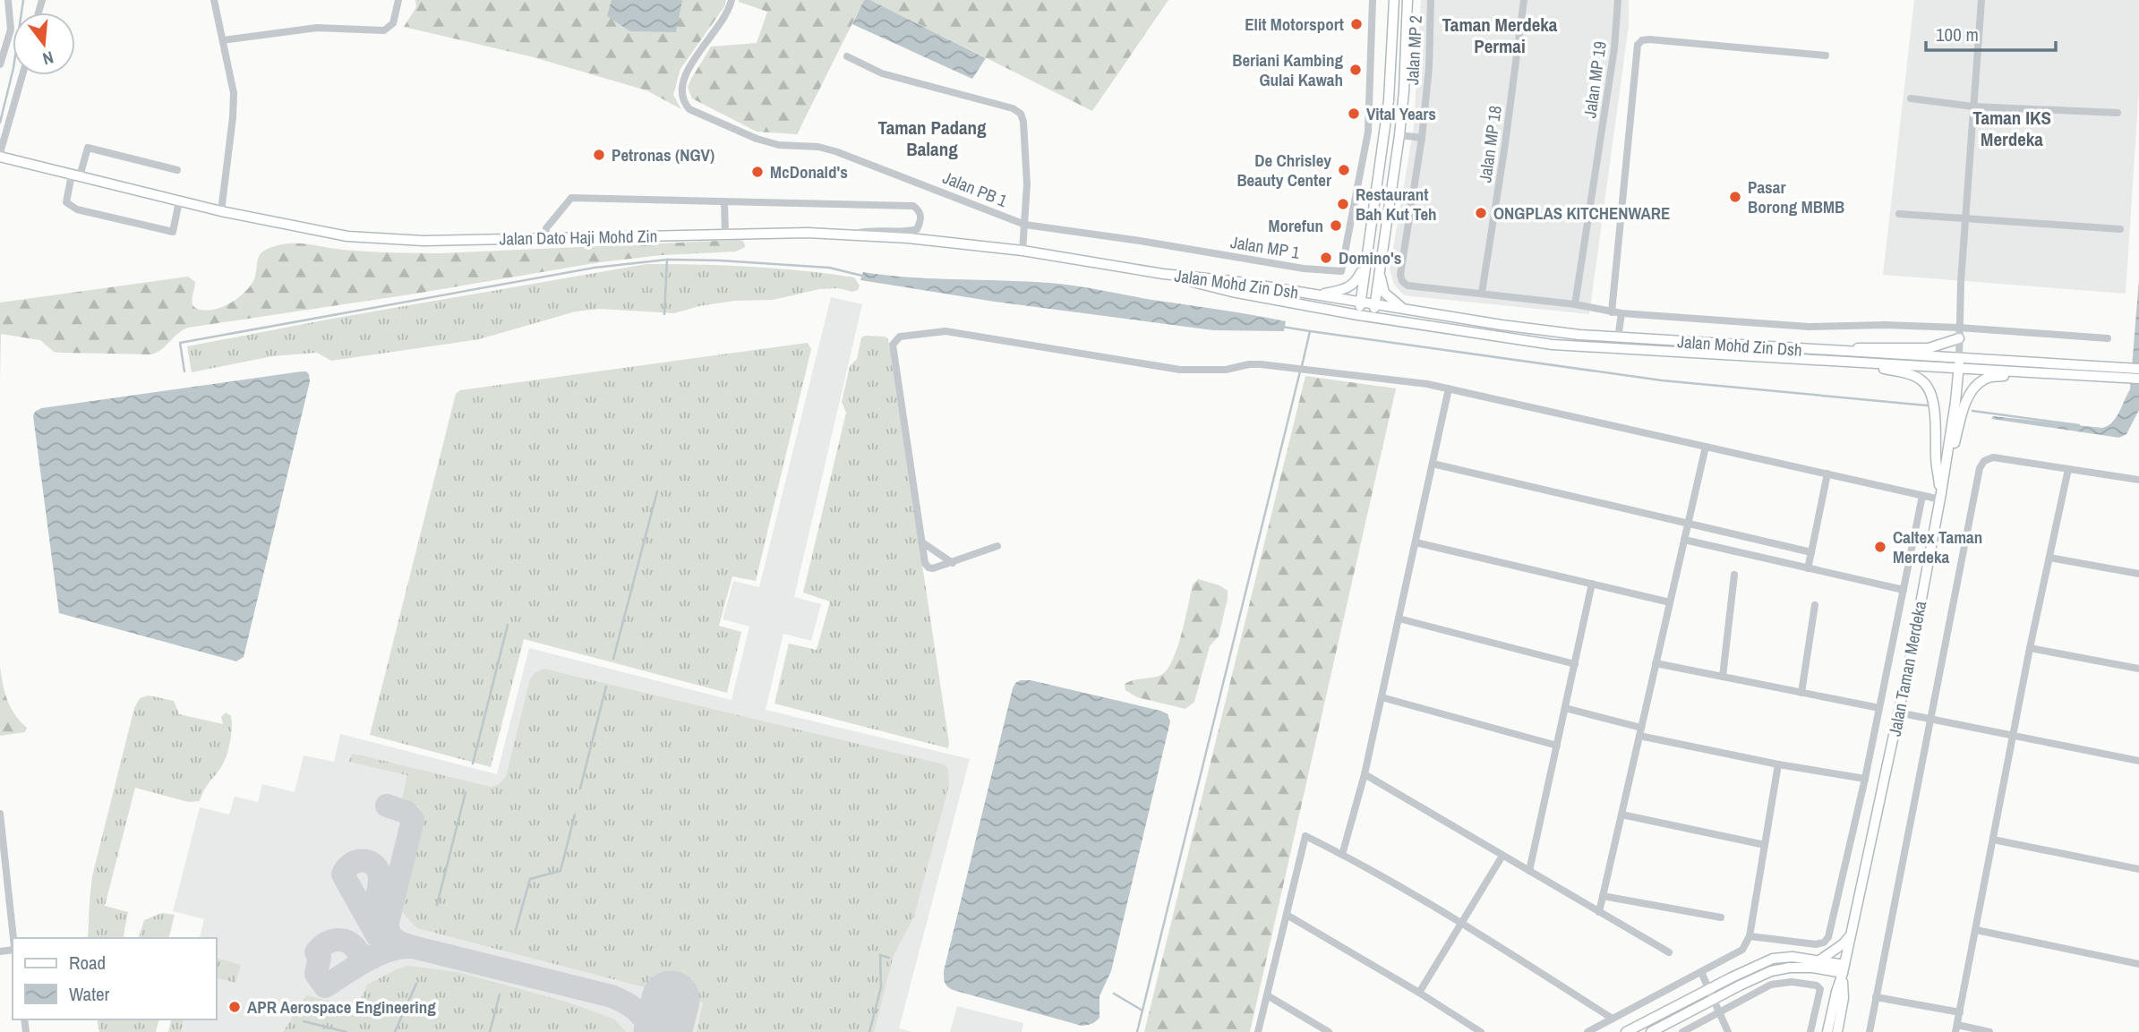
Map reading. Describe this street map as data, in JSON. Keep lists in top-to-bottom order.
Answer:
{
  "streets": {
    "main road": ["Jalan Dato Haji Mohd Zin", "Jalan Mohd Zin Dsh", "Jalan Taman Merdeka"],
    "street": [
      "Jalan MP 2",
      "Jalan MP 19",
      "Jalan MP 18",
      "Jalan PB 1",
      "Jalan MP 1"
    ]
  },
  "crossings": [
    ["Jalan MP 2", "Jalan MP 18"],
    ["Jalan PB 1", "Jalan MP 1"],
    ["Jalan Dato Haji Mohd Zin", "Jalan Mohd Zin Dsh"],
    ["Jalan Mohd Zin Dsh", "Jalan Taman Merdeka"]
  ],
  "districts": ["Taman Merdeka Permai", "Taman IKS Merdeka", "Taman Padang Balang"],
  "places": [
    "Elit Motorsport",
    "Beriani Kambing Gulai Kawah",
    "Vital Years",
    "Petronas (NGV)",
    "De Chrisley Beauty Center",
    "McDonald's",
    "Pasar Borong MBMB",
    "Restaurant Bah Kut Teh",
    "ONGPLAS KITCHENWARE",
    "Morefun",
    "Domino's",
    "Caltex Taman Merdeka",
    "APR Aerospace Engineering"
  ],
  "legend": ["Road", "Water"],
  "scale_bar": "100 m",
  "north": "bottom"
}
